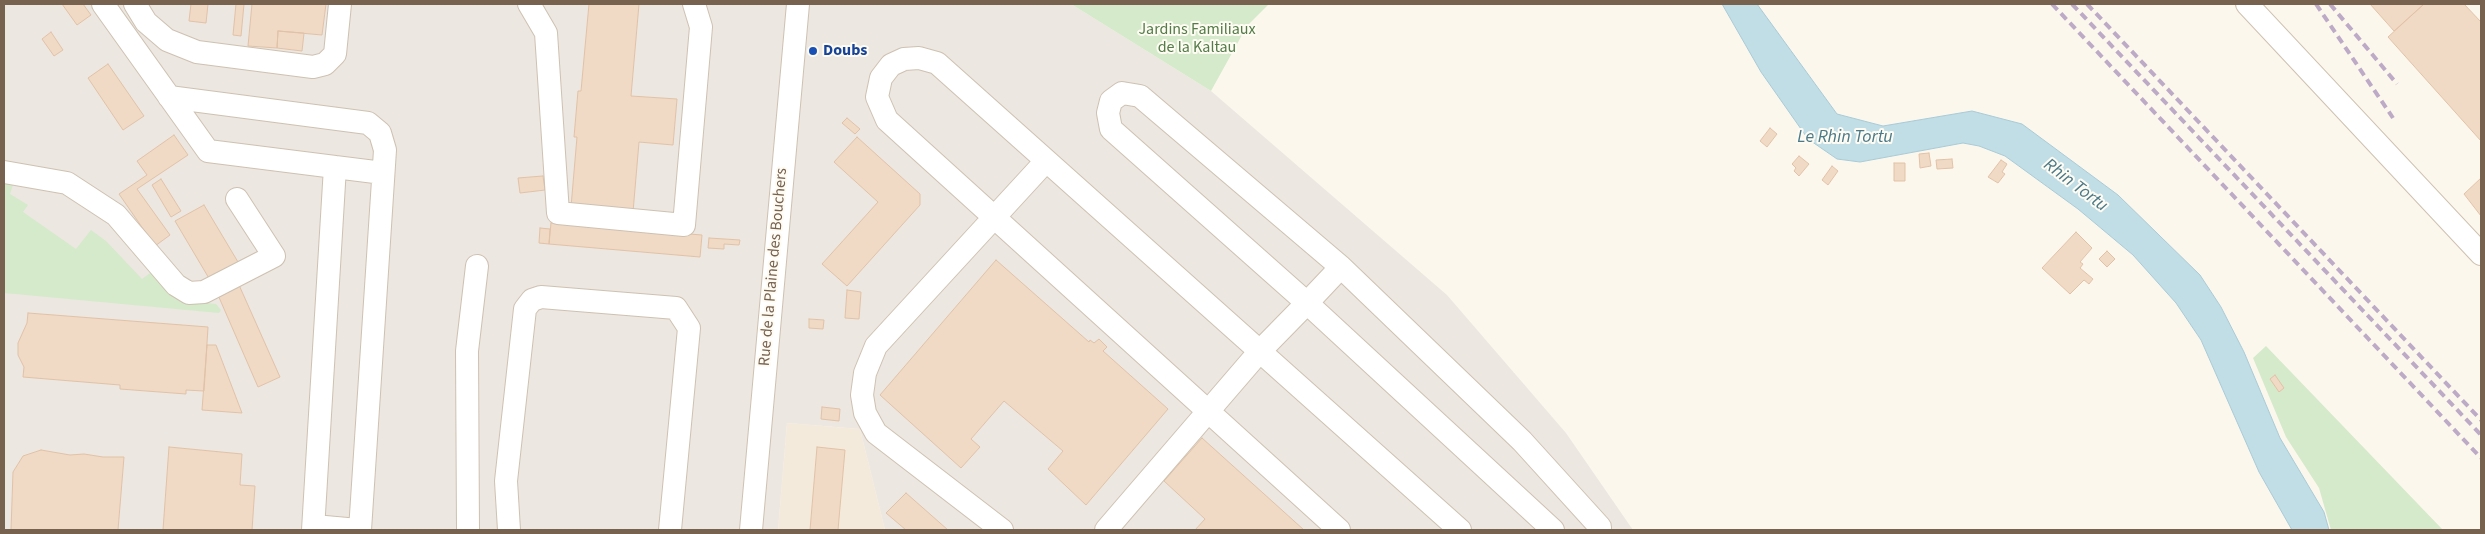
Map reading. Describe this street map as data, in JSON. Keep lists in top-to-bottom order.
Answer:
{
  "streets": {
    "street": ["Rue de la Plaine des Bouchers"]
  },
  "water": ["Le Rhin Tortu", "Rhin Tortu"],
  "parks": ["Jardins Familiaux de la Kaltau"],
  "places": ["Doubs"]
}
